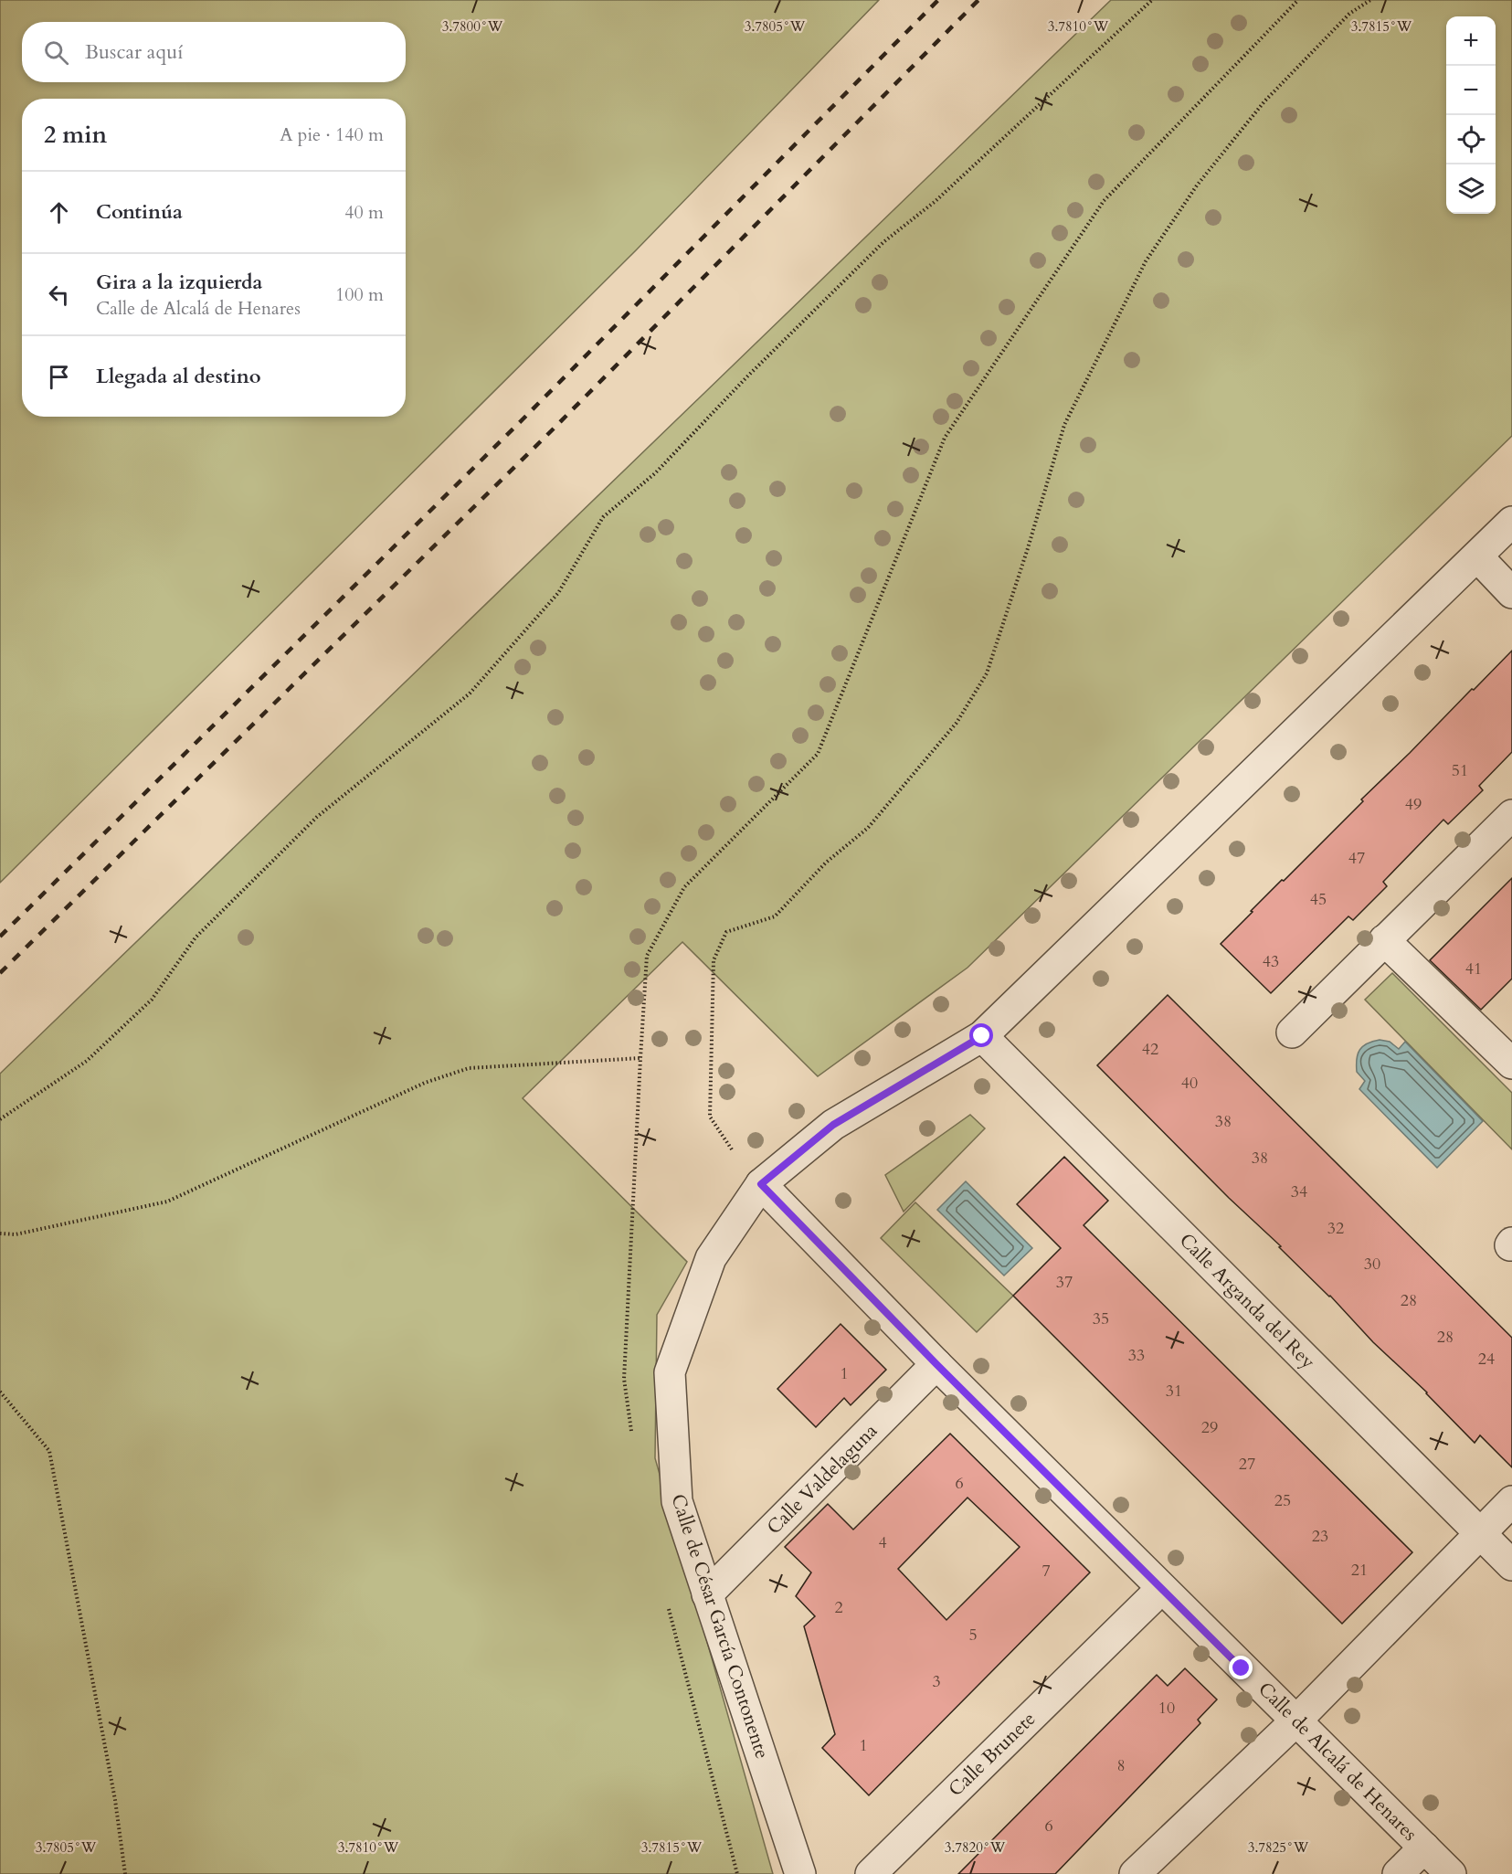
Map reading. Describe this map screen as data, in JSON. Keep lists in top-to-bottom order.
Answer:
{
  "streets": {
    "street": [
      "Calle Arganda del Rey",
      "Calle Valdelaguna",
      "Calle de César García Contonente",
      "Calle Brunete",
      "Calle de Alcalá de Henares"
    ]
  },
  "crossings": [
    ["Calle Valdelaguna", "Calle de César García Contonente"],
    ["Calle Valdelaguna", "Calle de Alcalá de Henares"],
    ["Calle de César García Contonente", "Calle de Alcalá de Henares"],
    ["Calle Brunete", "Calle de Alcalá de Henares"]
  ],
  "house_numbers": [
    "51",
    "49",
    "47",
    "45",
    "43",
    "41",
    "42",
    "40",
    "38",
    "38",
    "34",
    "32",
    "30",
    "37",
    "28",
    "35",
    "28",
    "33",
    "24",
    "1",
    "31",
    "29",
    "27",
    "6",
    "25",
    "23",
    "4",
    "21",
    "7",
    "2",
    "5",
    "3",
    "10",
    "1",
    "8",
    "6"
  ],
  "page": {
    "map_buttons": ["+", "−"],
    "search": "Buscar aquí",
    "heading": ["2 min", "A pie · 140 m"],
    "list": [
      ["Continúa", "40 m"],
      ["Gira a la izquierda", "Calle de Alcalá de Henares", "100 m"],
      "Llegada al destino"
    ]
  },
  "coordinates": [
    "3.7800°W",
    "3.7805°W",
    "3.7810°W",
    "3.7815°W",
    "3.7820°W",
    "3.7825°W"
  ]
}
